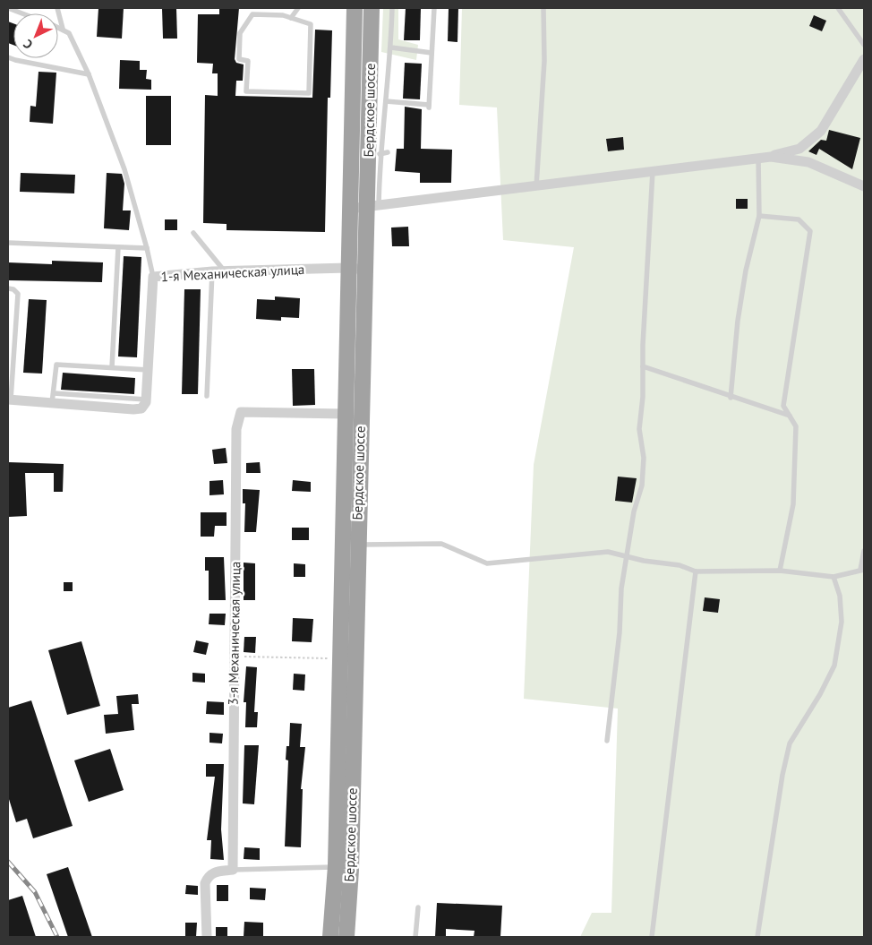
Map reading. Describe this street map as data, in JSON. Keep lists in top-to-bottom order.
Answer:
{
  "streets": {
    "highway": ["Бердское шоссе"],
    "street": ["1-я Механическая улица", "3-я Механическая улица"]
  },
  "crossings": [
    ["Бердское шоссе", "1-я Механическая улица"],
    ["Бердское шоссе", "3-я Механическая улица"]
  ],
  "north": "bottom left"
}
